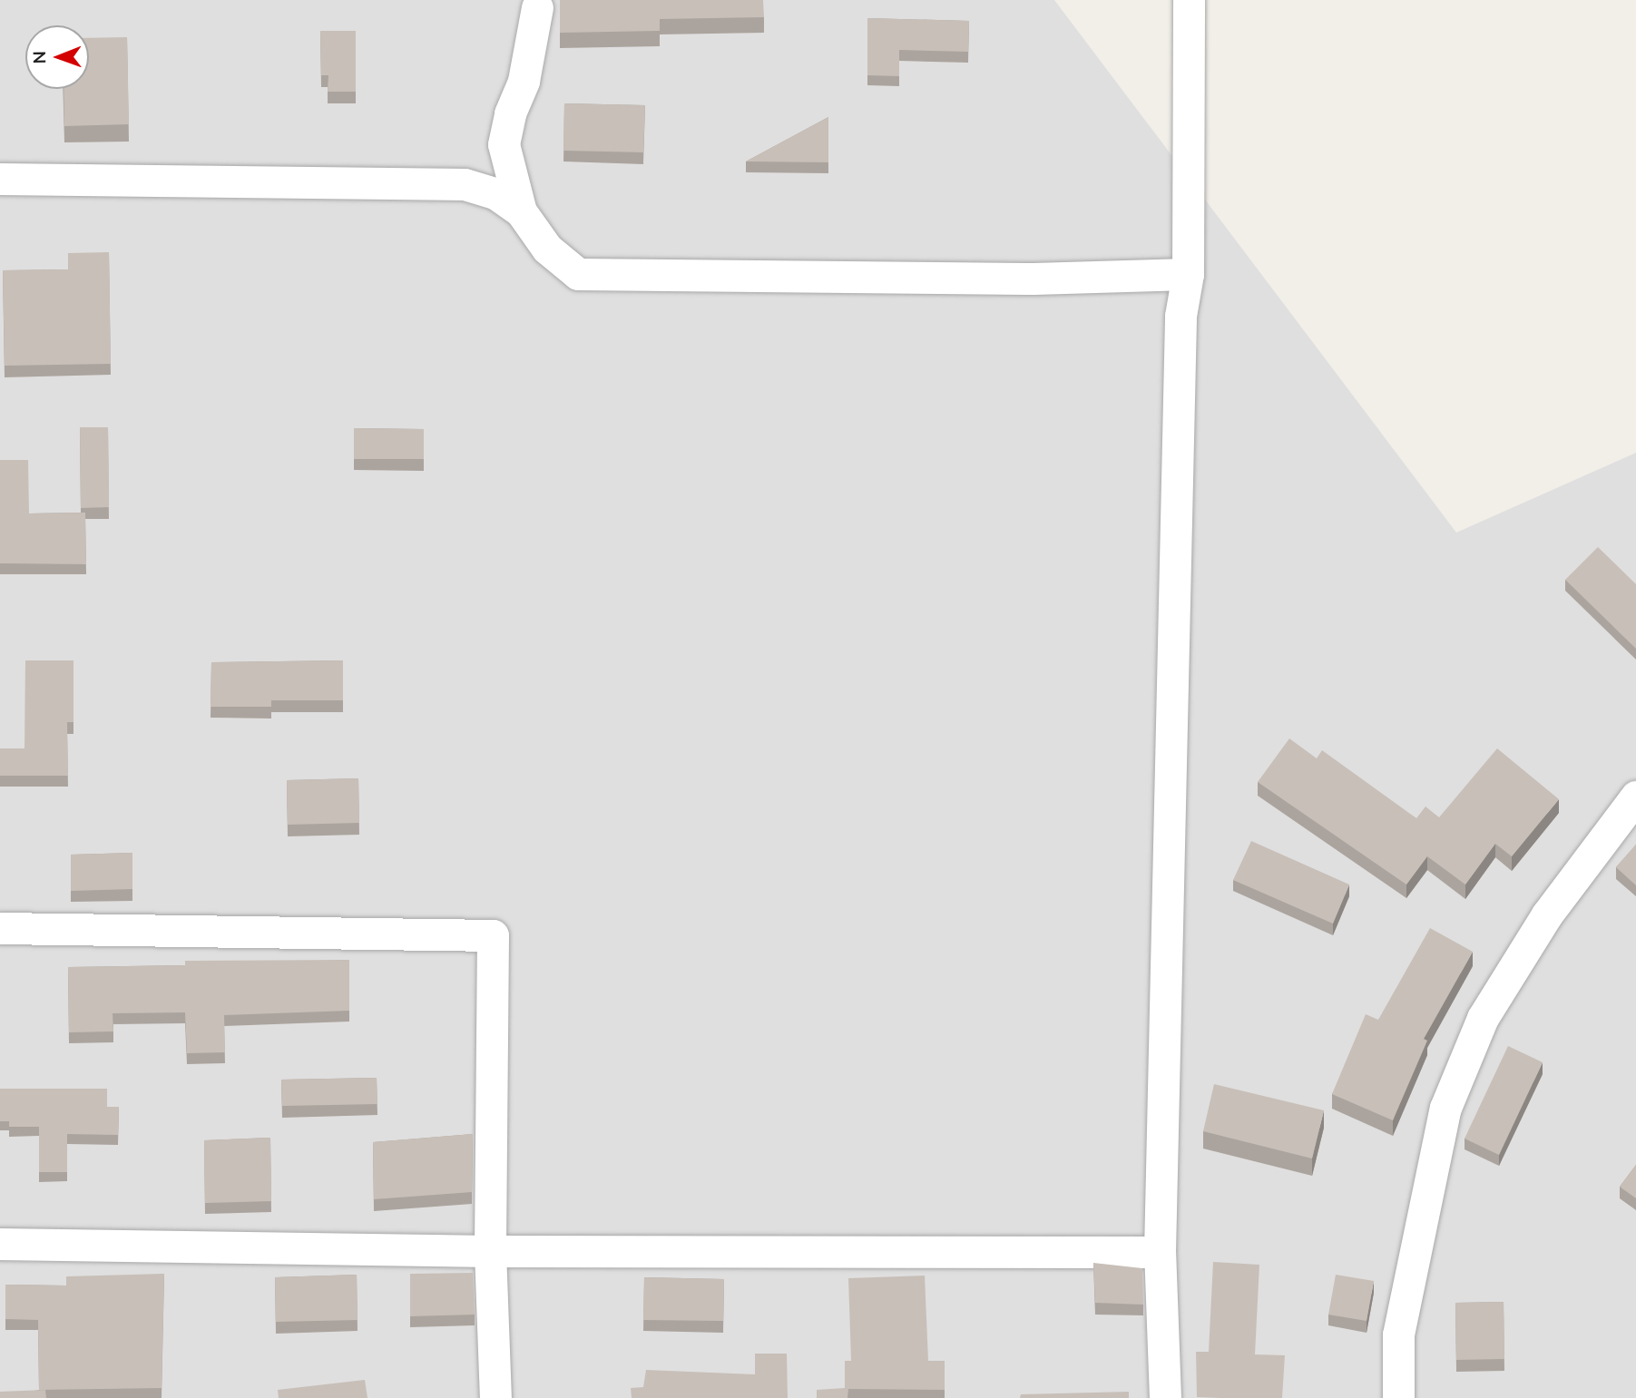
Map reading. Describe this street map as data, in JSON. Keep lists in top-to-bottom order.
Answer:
{
  "north": "left"
}
